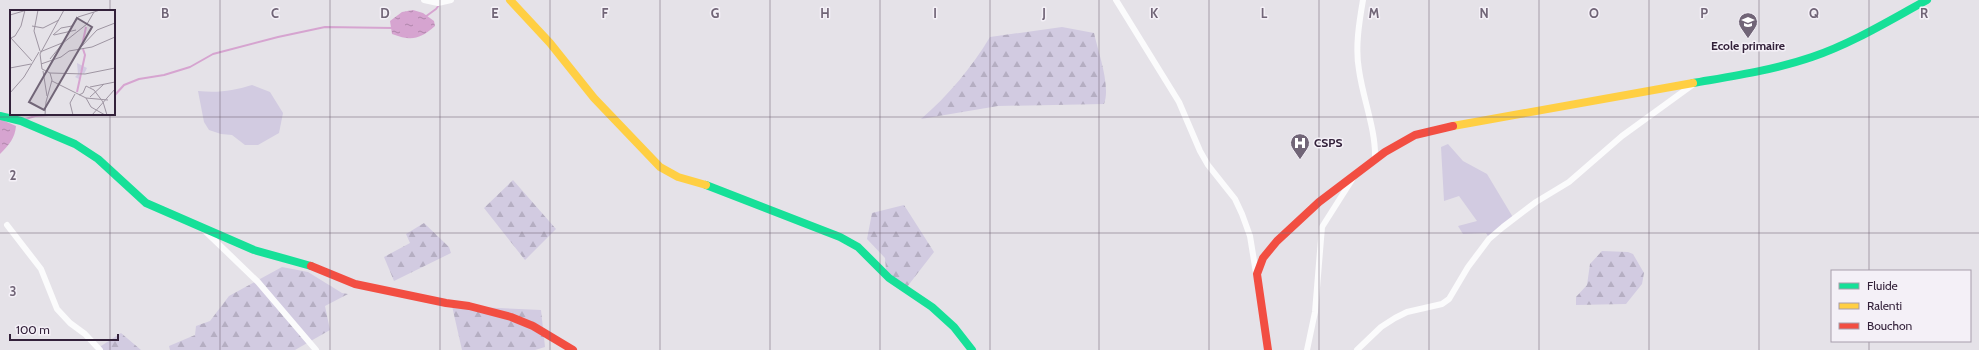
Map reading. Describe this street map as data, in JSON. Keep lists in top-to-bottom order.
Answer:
{
  "places": {
    "school or university": ["Ecole primaire"],
    "hospital": ["CSPS"]
  },
  "legend": ["Fluide", "Ralenti", "Bouchon"],
  "scale_bar": "100 m",
  "grid": {
    "columns": [
      "B",
      "C",
      "D",
      "E",
      "F",
      "G",
      "H",
      "I",
      "J",
      "K",
      "L",
      "M",
      "N",
      "O",
      "P",
      "Q",
      "R"
    ],
    "rows": ["2", "3"]
  }
}
